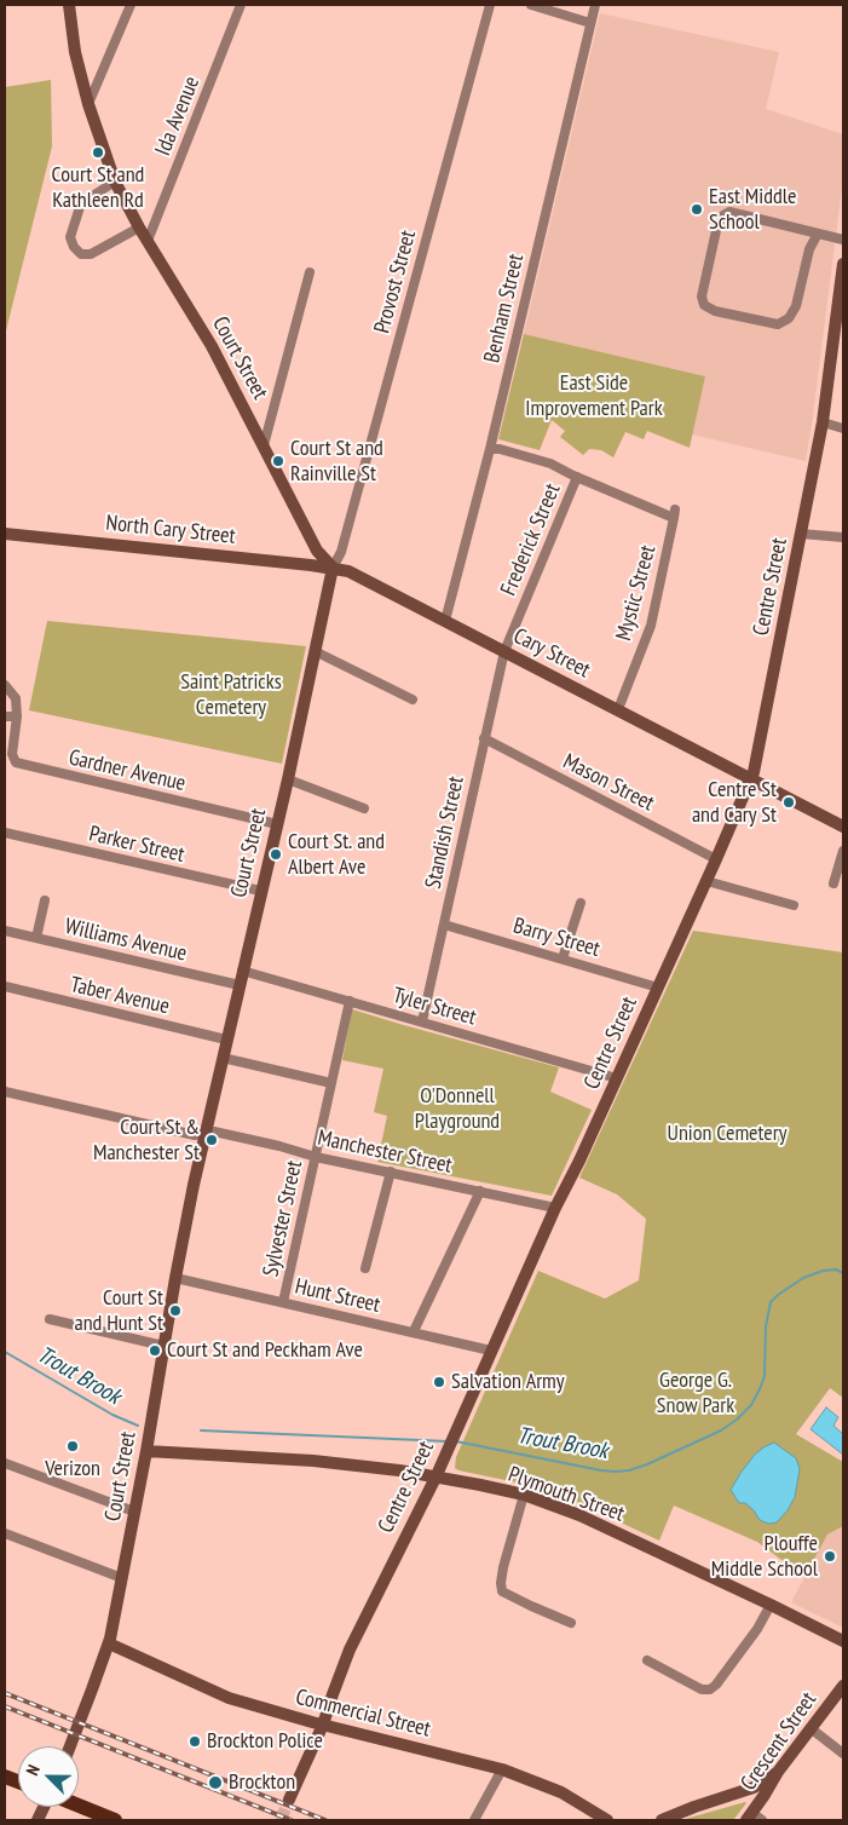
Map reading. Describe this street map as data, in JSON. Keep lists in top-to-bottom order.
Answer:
{
  "streets": {
    "main road": [
      "Court Street",
      "North Cary Street",
      "Centre Street",
      "Cary Street",
      "Plymouth Street",
      "Commercial Street",
      "Crescent Street"
    ],
    "street": [
      "Ida Avenue",
      "Provost Street",
      "Benham Street",
      "Frederick Street",
      "Mystic Street",
      "Gardner Avenue",
      "Mason Street",
      "Standish Street",
      "Parker Street",
      "Barry Street",
      "Williams Avenue",
      "Taber Avenue",
      "Tyler Street",
      "Manchester Street",
      "Sylvester Street",
      "Hunt Street"
    ]
  },
  "crossings": [
    ["Ida Avenue", "Court Street"],
    ["Provost Street", "Court Street"],
    ["Provost Street", "North Cary Street"],
    ["Provost Street", "Cary Street"],
    ["Benham Street", "Cary Street"],
    ["Court Street", "North Cary Street"],
    ["Court Street", "Cary Street"],
    ["Court Street", "Gardner Avenue"],
    ["Court Street", "Parker Street"],
    ["Court Street", "Williams Avenue"],
    ["Court Street", "Taber Avenue"],
    ["Court Street", "Tyler Street"],
    ["Court Street", "Manchester Street"],
    ["Court Street", "Hunt Street"],
    ["Court Street", "Plymouth Street"],
    ["Court Street", "Commercial Street"],
    ["North Cary Street", "Cary Street"],
    ["Frederick Street", "Mystic Street"],
    ["Frederick Street", "Cary Street"],
    ["Frederick Street", "Standish Street"],
    ["Centre Street", "Cary Street"],
    ["Centre Street", "Mason Street"],
    ["Centre Street", "Barry Street"],
    ["Centre Street", "Tyler Street"],
    ["Centre Street", "Manchester Street"],
    ["Centre Street", "Hunt Street"],
    ["Centre Street", "Plymouth Street"],
    ["Centre Street", "Commercial Street"],
    ["Mystic Street", "Cary Street"],
    ["Cary Street", "Standish Street"],
    ["Mason Street", "Standish Street"],
    ["Standish Street", "Barry Street"],
    ["Standish Street", "Tyler Street"],
    ["Tyler Street", "Sylvester Street"],
    ["Manchester Street", "Sylvester Street"],
    ["Sylvester Street", "Hunt Street"]
  ],
  "water": ["Trout Brook"],
  "parks": [
    "East Side Improvement Park",
    "Saint Patricks Cemetery",
    "O'Donnell Playground",
    "Union Cemetery",
    "George G. Snow Park"
  ],
  "places": [
    "Court St and Kathleen Rd",
    "East Middle School",
    "Court St and Rainville St",
    "Centre St and Cary St",
    "Court St. and Albert Ave",
    "Court St & Manchester St",
    "Court St and Hunt St",
    "Court St and Peckham Ave",
    "Salvation Army",
    "Verizon",
    "Plouffe Middle School",
    "Brockton Police",
    "Brockton"
  ],
  "north": "top left"
}
